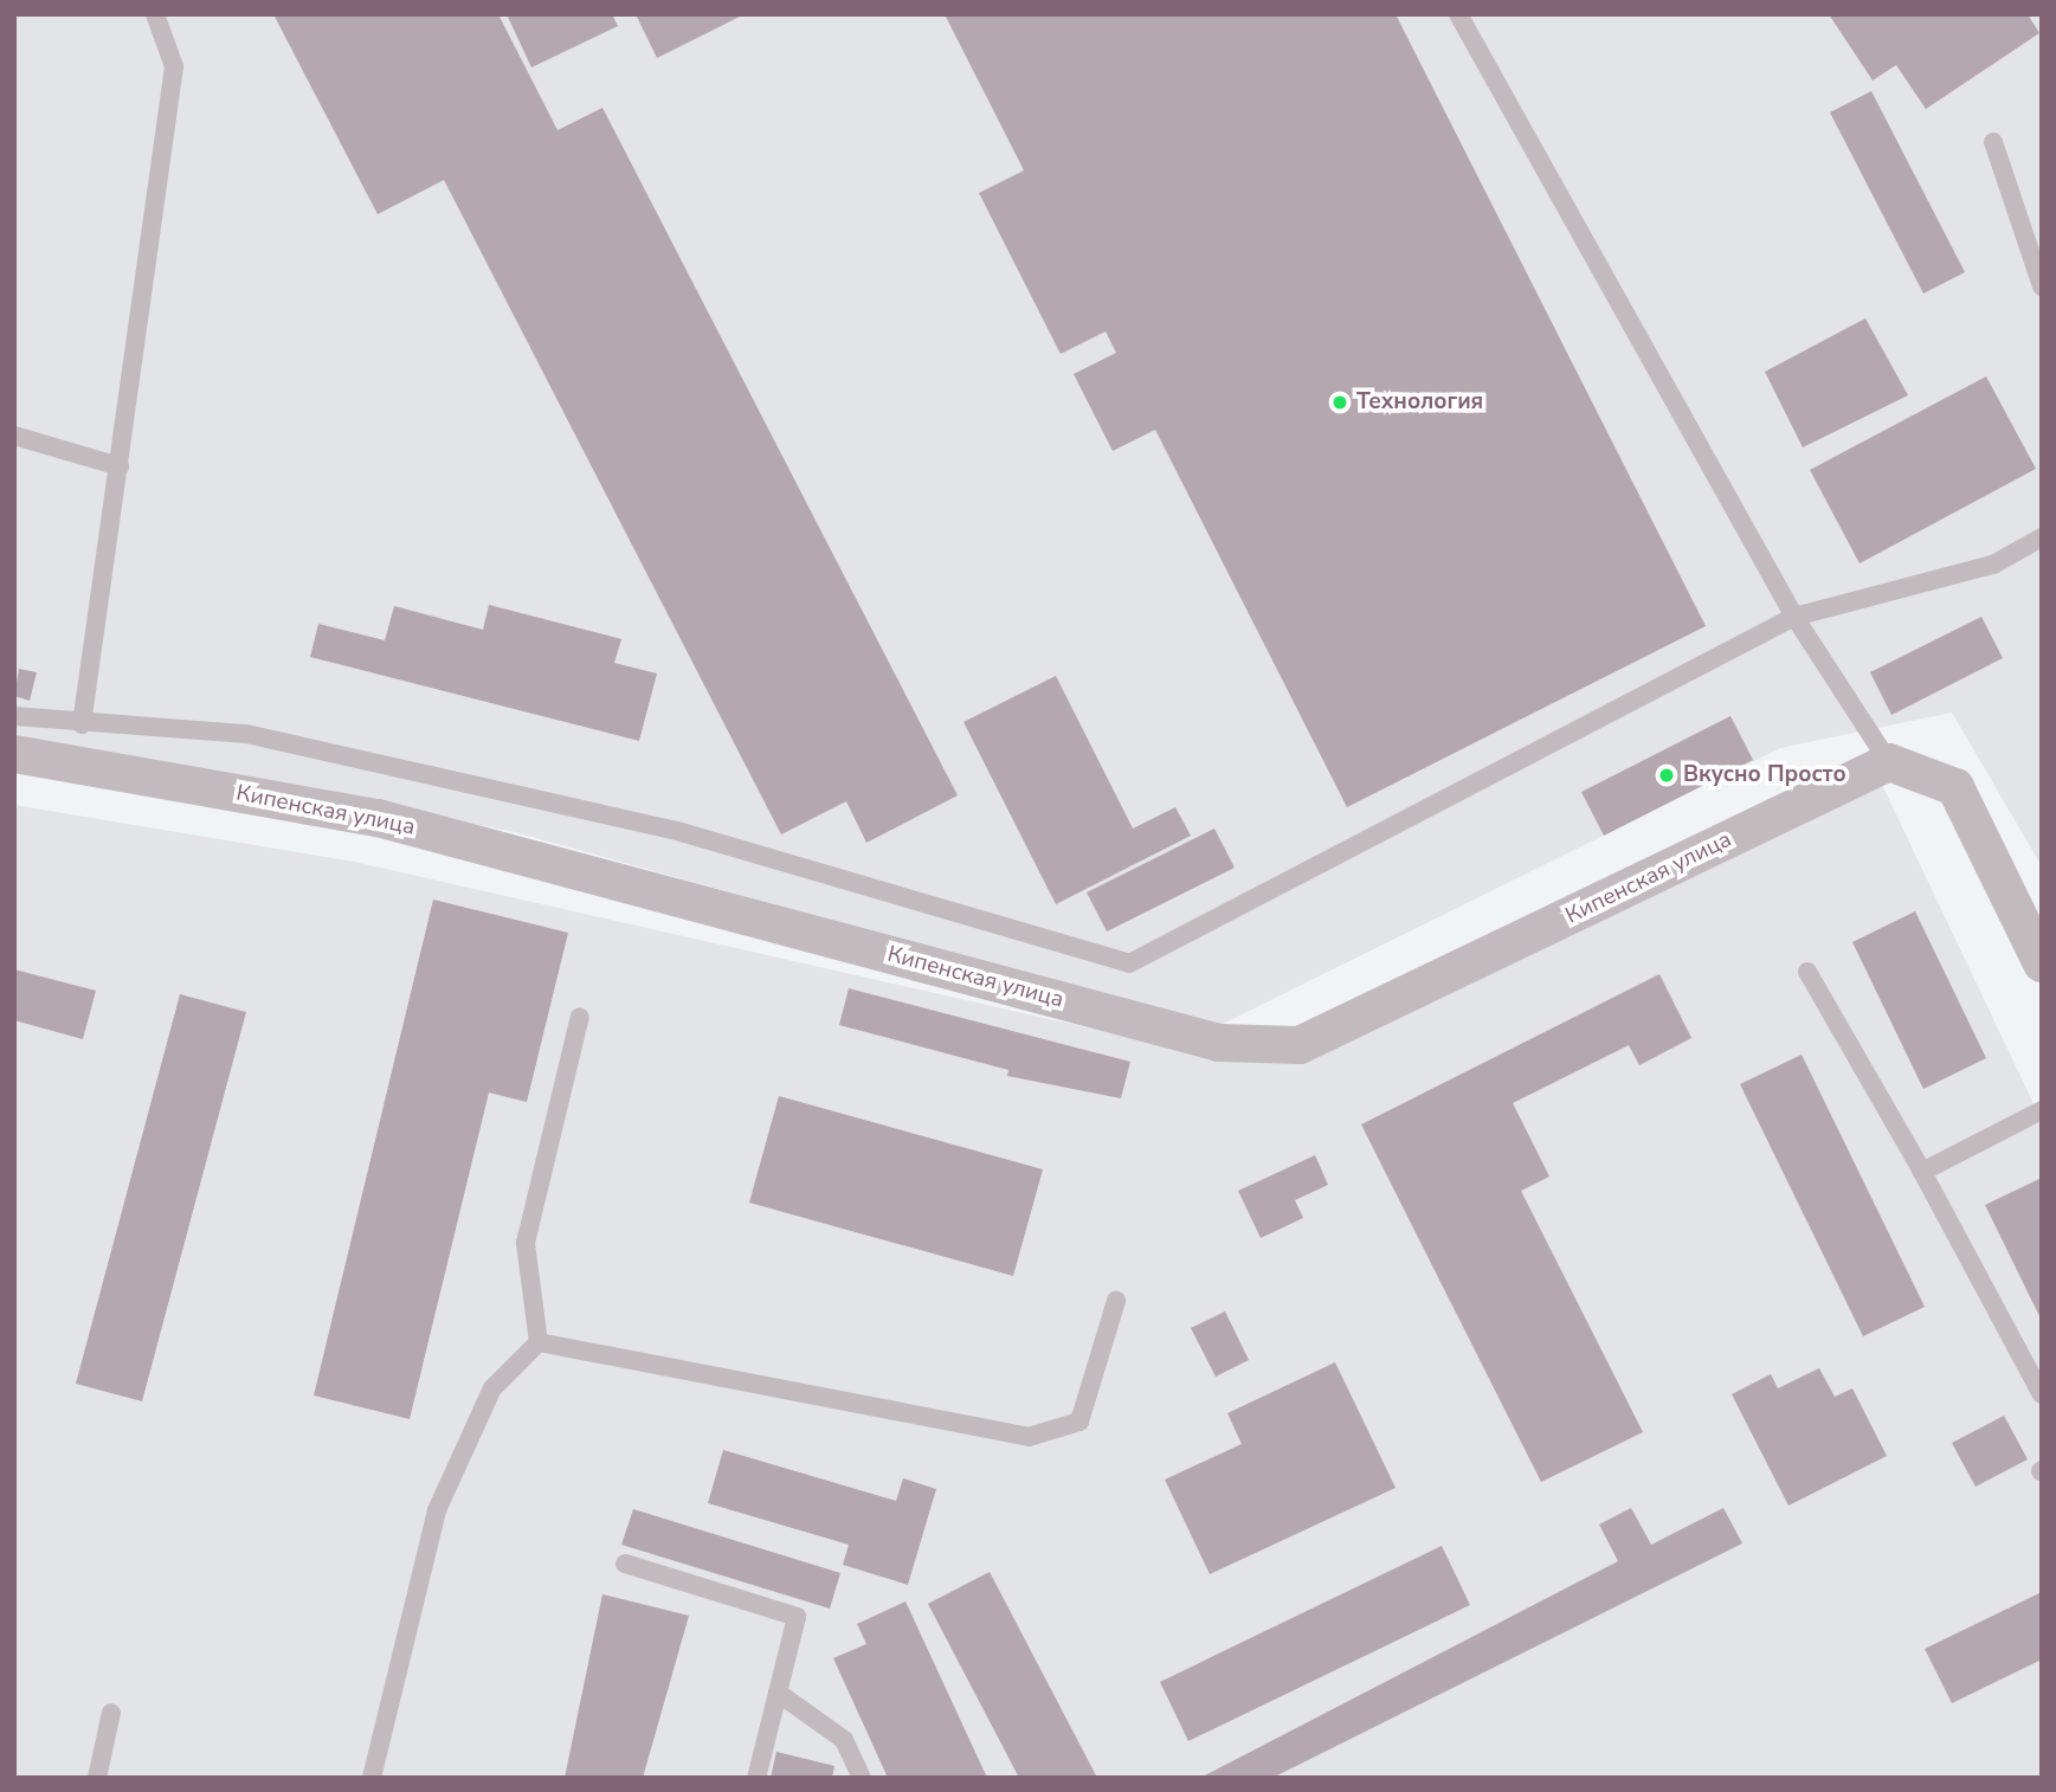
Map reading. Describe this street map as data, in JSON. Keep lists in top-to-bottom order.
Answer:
{
  "streets": {
    "street": ["Кипенская улица"]
  },
  "places": ["Технология", "Вкусно Просто"]
}
